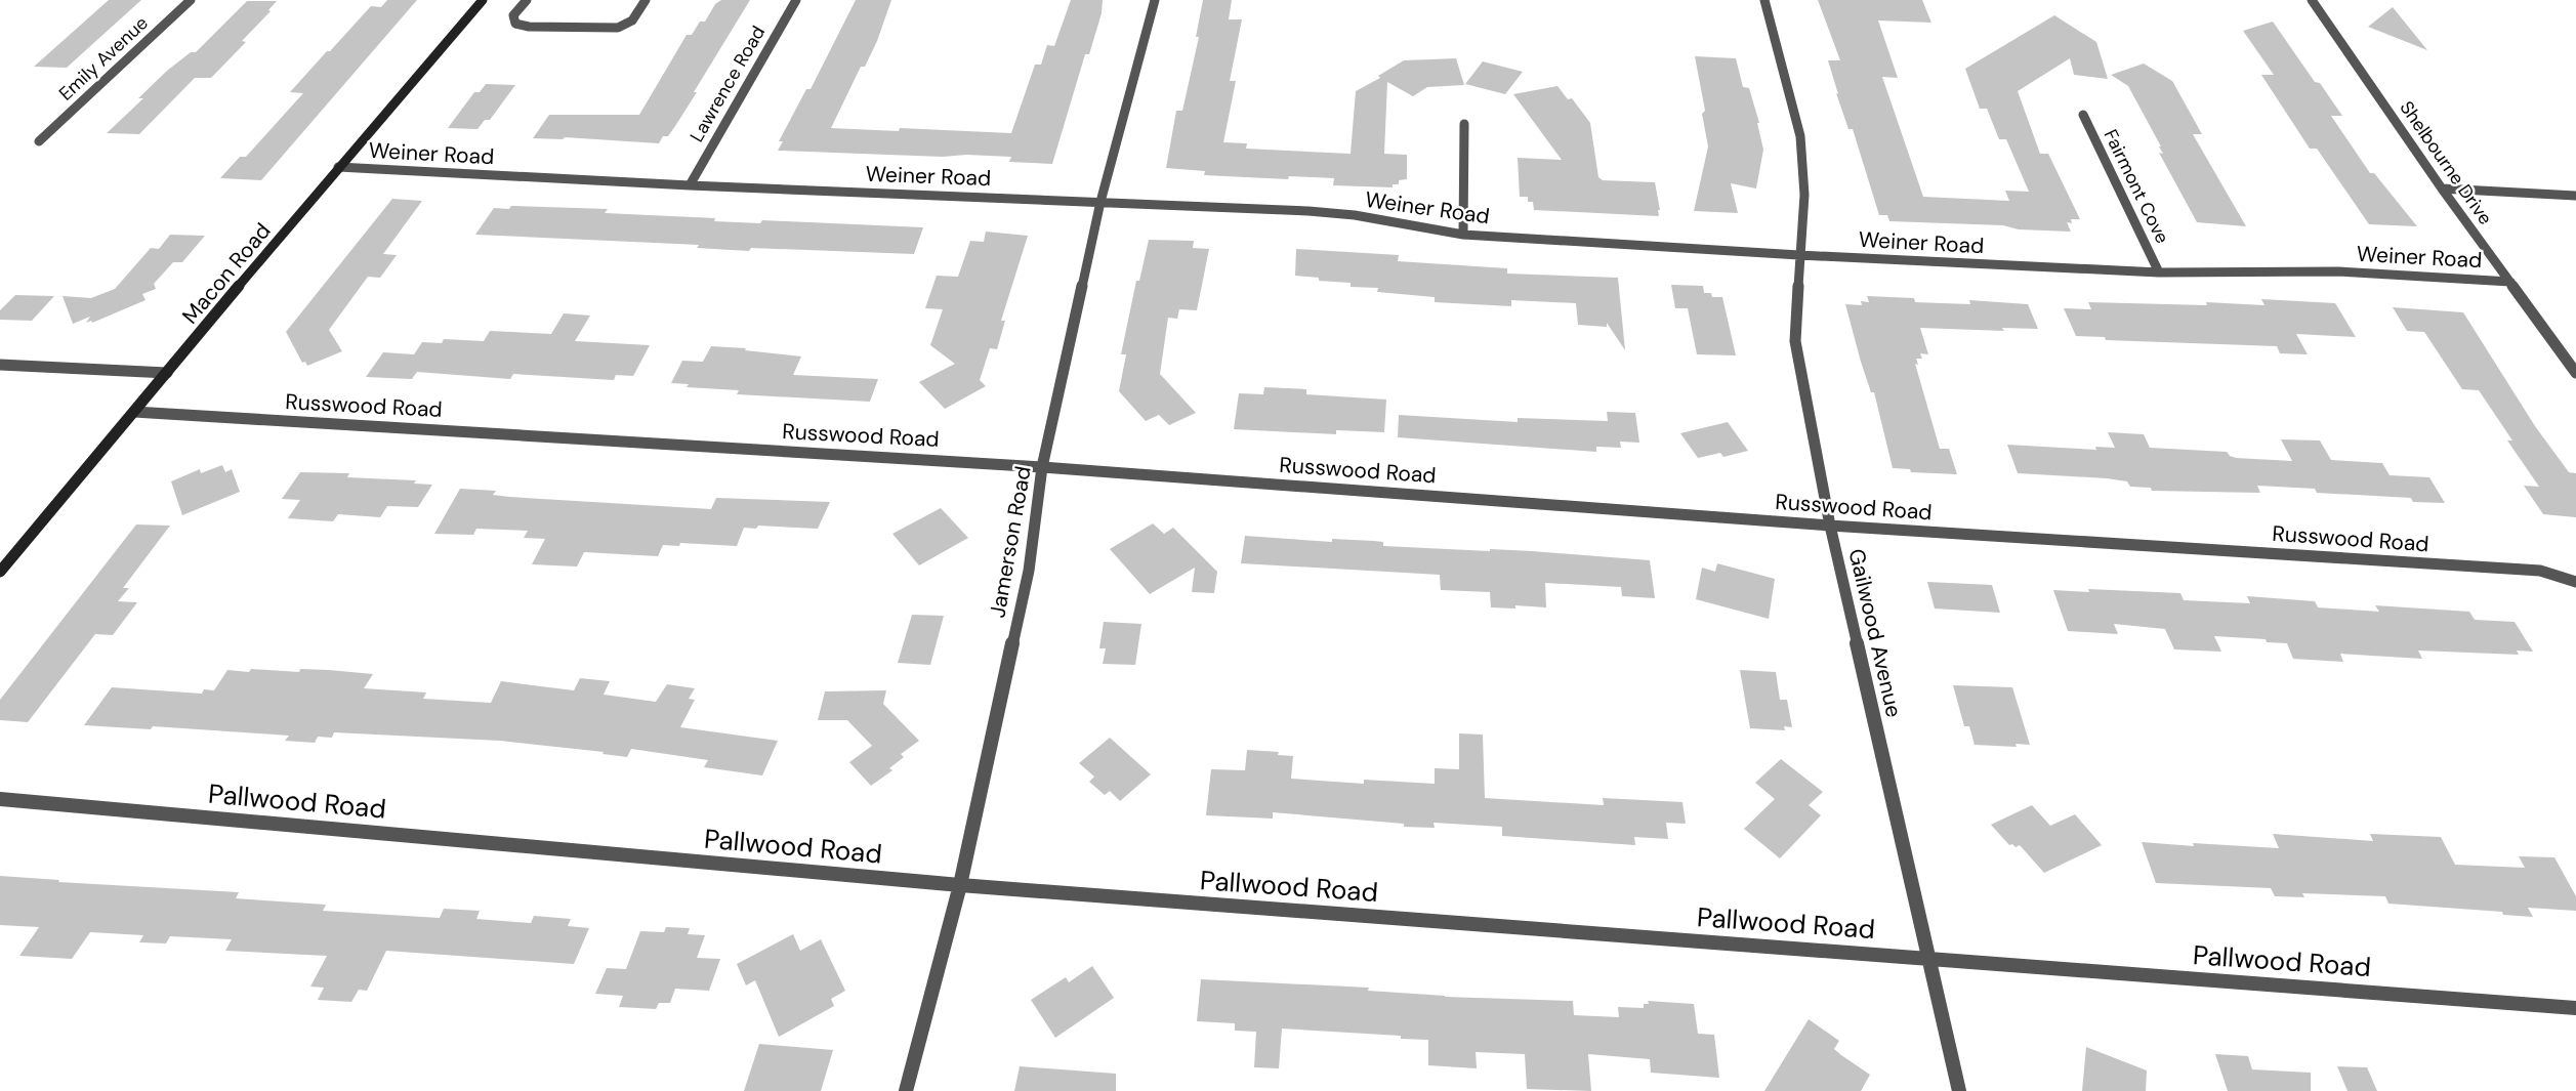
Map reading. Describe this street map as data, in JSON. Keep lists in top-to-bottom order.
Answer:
{
  "streets": {
    "main road": ["Macon Road"],
    "street": [
      "Emily Avenue",
      "Lawrence Road",
      "Weiner Road",
      "Shelbourne Drive",
      "Fairmont Cove",
      "Russwood Road",
      "Jamerson Road",
      "Gailwood Avenue",
      "Pallwood Road"
    ]
  },
  "crossings": [
    ["Lawrence Road", "Weiner Road"],
    ["Weiner Road", "Shelbourne Drive"],
    ["Weiner Road", "Fairmont Cove"],
    ["Weiner Road", "Macon Road"],
    ["Weiner Road", "Jamerson Road"],
    ["Weiner Road", "Gailwood Avenue"],
    ["Macon Road", "Russwood Road"],
    ["Russwood Road", "Jamerson Road"],
    ["Russwood Road", "Gailwood Avenue"],
    ["Jamerson Road", "Pallwood Road"],
    ["Gailwood Avenue", "Pallwood Road"]
  ]
}
